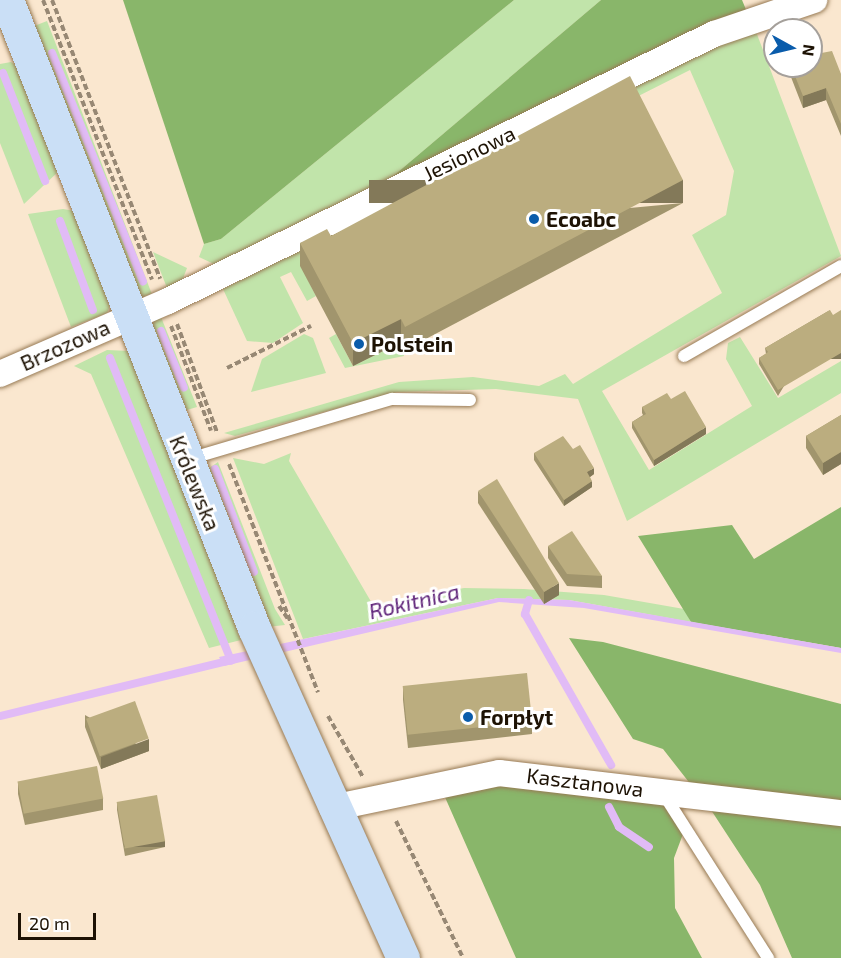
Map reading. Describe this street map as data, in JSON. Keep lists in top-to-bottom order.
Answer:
{
  "streets": {
    "main road": ["Królewska"],
    "street": ["Jesionowa", "Brzozowa", "Kasztanowa"]
  },
  "crossings": [
    ["Jesionowa", "Brzozowa"],
    ["Jesionowa", "Królewska"],
    ["Brzozowa", "Królewska"],
    ["Królewska", "Kasztanowa"]
  ],
  "water": ["Rokitnica"],
  "places": ["Ecoabc", "Polstein", "Forpłyt"],
  "scale_bar": "20 m",
  "north": "right"
}
